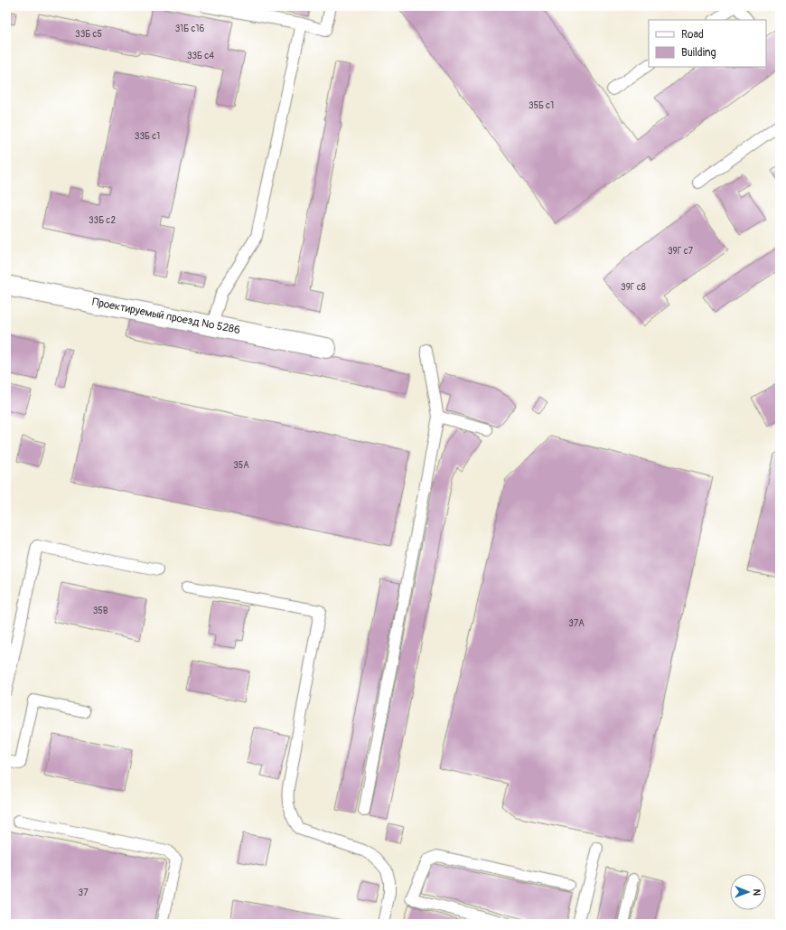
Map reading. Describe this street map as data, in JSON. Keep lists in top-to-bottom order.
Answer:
{
  "streets": {
    "street": ["Проектируемый проезд № 5286"]
  },
  "house_numbers": [
    "31Б с16",
    "33Б с5",
    "33Б с4",
    "35Б с1",
    "33Б с1",
    "33Б с2",
    "39Г с7",
    "39Г с8",
    "35А",
    "35В",
    "37А",
    "37"
  ],
  "legend": ["Road", "Building"],
  "north": "right"
}
